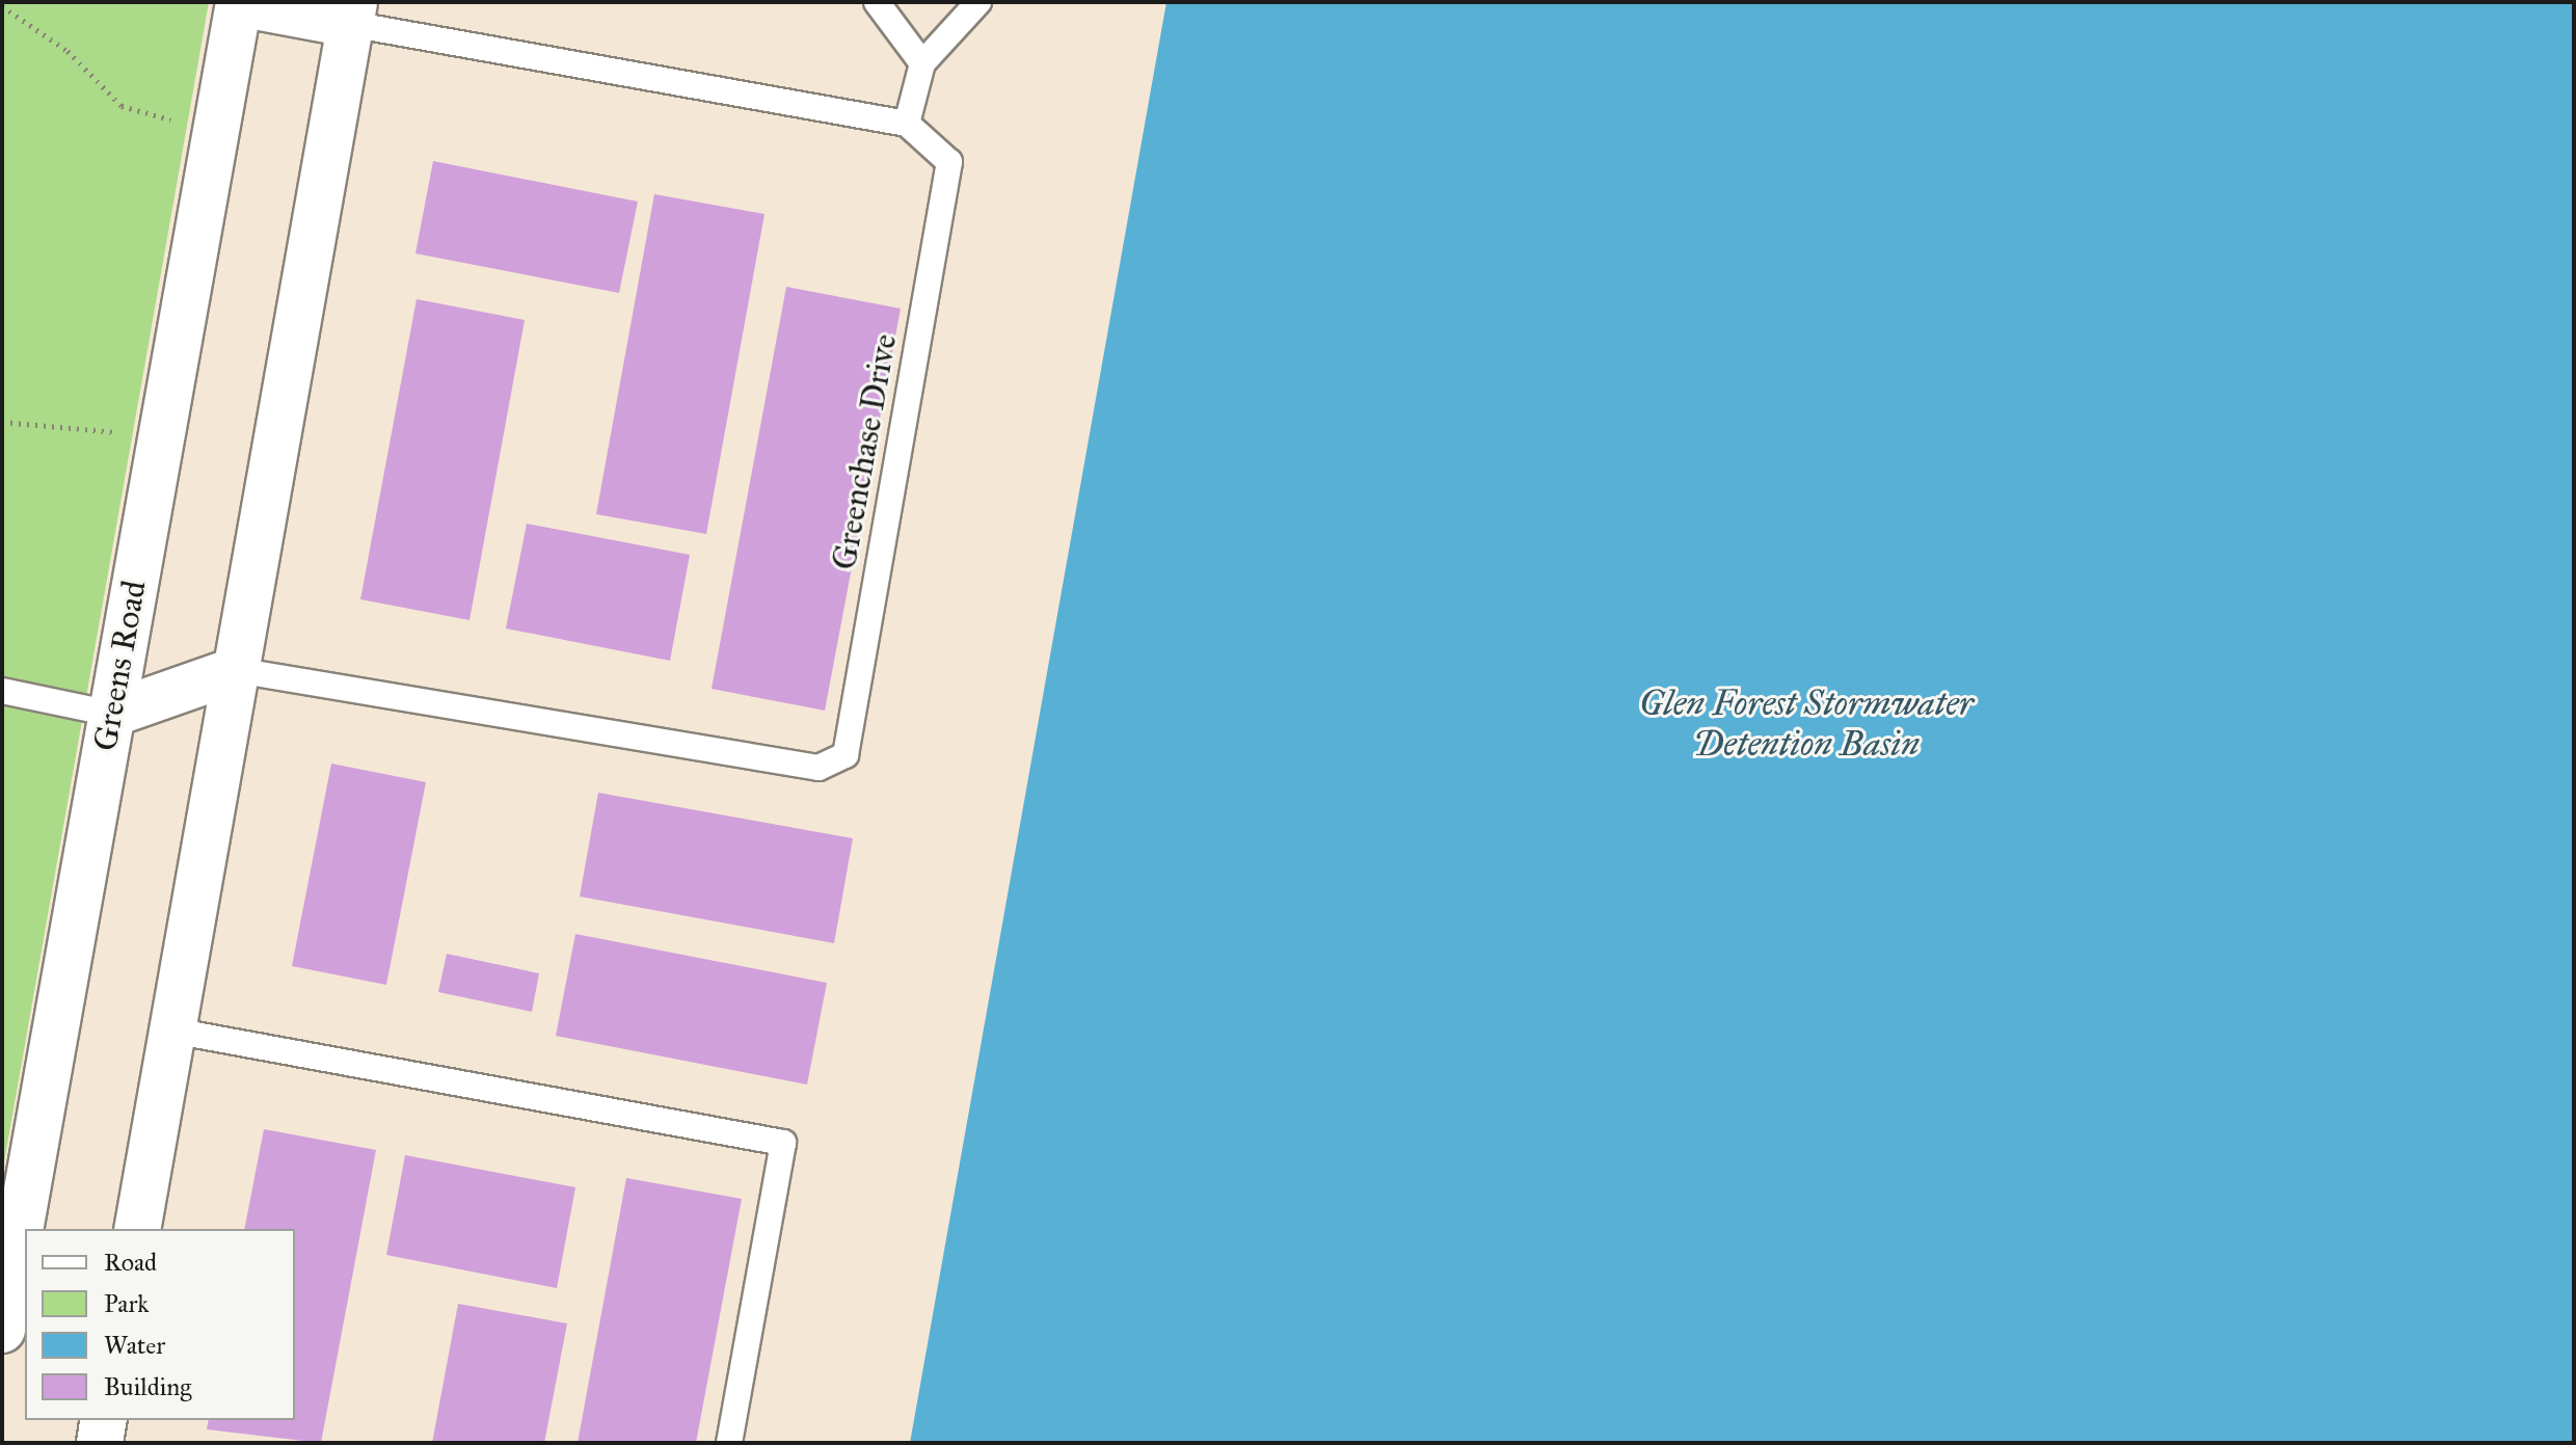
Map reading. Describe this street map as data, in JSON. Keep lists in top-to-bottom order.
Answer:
{
  "streets": {
    "main road": ["Greens Road"],
    "lane": ["Greenchase Drive"]
  },
  "water": ["Glen Forest Stormwater Detention Basin"],
  "legend": [
    "Road",
    "Park",
    "Water",
    "Building"
  ]
}
